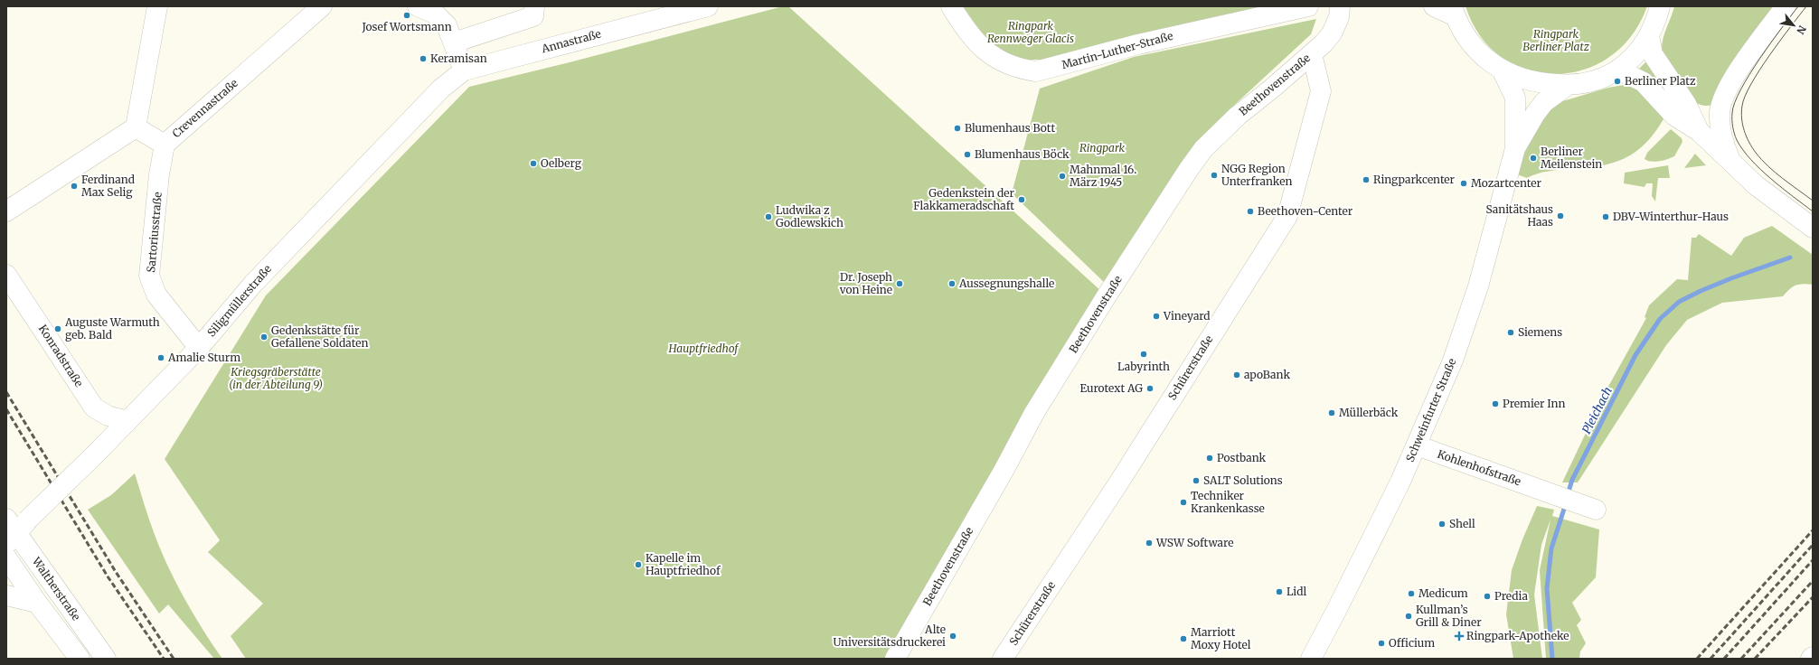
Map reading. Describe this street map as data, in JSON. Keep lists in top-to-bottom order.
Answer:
{
  "streets": {
    "street": [
      "Annastraße",
      "Martin-Luther-Straße",
      "Beethovenstraße",
      "Crevennastraße",
      "Sartoriusstraße",
      "Siligmüllerstraße",
      "Konradstraße",
      "Schürerstraße",
      "Schweinfurter Straße",
      "Kohlenhofstraße",
      "Waltherstraße"
    ]
  },
  "crossings": [
    ["Annastraße", "Siligmüllerstraße"],
    ["Beethovenstraße", "Schürerstraße"],
    ["Crevennastraße", "Sartoriusstraße"],
    ["Sartoriusstraße", "Siligmüllerstraße"],
    ["Siligmüllerstraße", "Konradstraße"],
    ["Siligmüllerstraße", "Waltherstraße"],
    ["Schweinfurter Straße", "Kohlenhofstraße"]
  ],
  "water": ["Pleichach"],
  "parks": [
    "Ringpark Rennweger Glacis",
    "Ringpark Berliner Platz",
    "Ringpark",
    "Hauptfriedhof",
    "Kriegsgräberstätte (in der Abteilung 9)"
  ],
  "places": {
    "other": [
      "Josef Wortsmann",
      "Keramisan",
      "Berliner Platz",
      "Blumenhaus Bott",
      "Blumenhaus Böck",
      "Berliner Meilenstein",
      "Oelberg",
      "NGG Region Unterfranken",
      "Mahnmal 16. März 1945",
      "Ringparkcenter",
      "Mozartcenter",
      "Ferdinand Max Selig",
      "Gedenkstein der Flakkameradschaft",
      "Beethoven-Center",
      "Sanitätshaus Haas",
      "Ludwika z Godlewskich",
      "DBV-Winterthur-Haus",
      "Dr. Joseph von Heine",
      "Aussegnungshalle",
      "Vineyard",
      "Auguste Warmuth geb. Bald",
      "Siemens",
      "Gedenkstätte für Gefallene Soldaten",
      "Labyrinth",
      "Amalie Sturm",
      "apoBank",
      "Eurotext AG",
      "Premier Inn",
      "Müllerbäck",
      "Postbank",
      "SALT Solutions",
      "Techniker Krankenkasse",
      "Shell",
      "WSW Software",
      "Kapelle im Hauptfriedhof",
      "Lidl",
      "Medicum",
      "Predia",
      "Kullman’s Grill & Diner",
      "Alte Universitätsdruckerei",
      "Marriott Moxy Hotel",
      "Officium"
    ],
    "health": ["Ringpark-Apotheke"]
  },
  "north": "bottom right"
}
